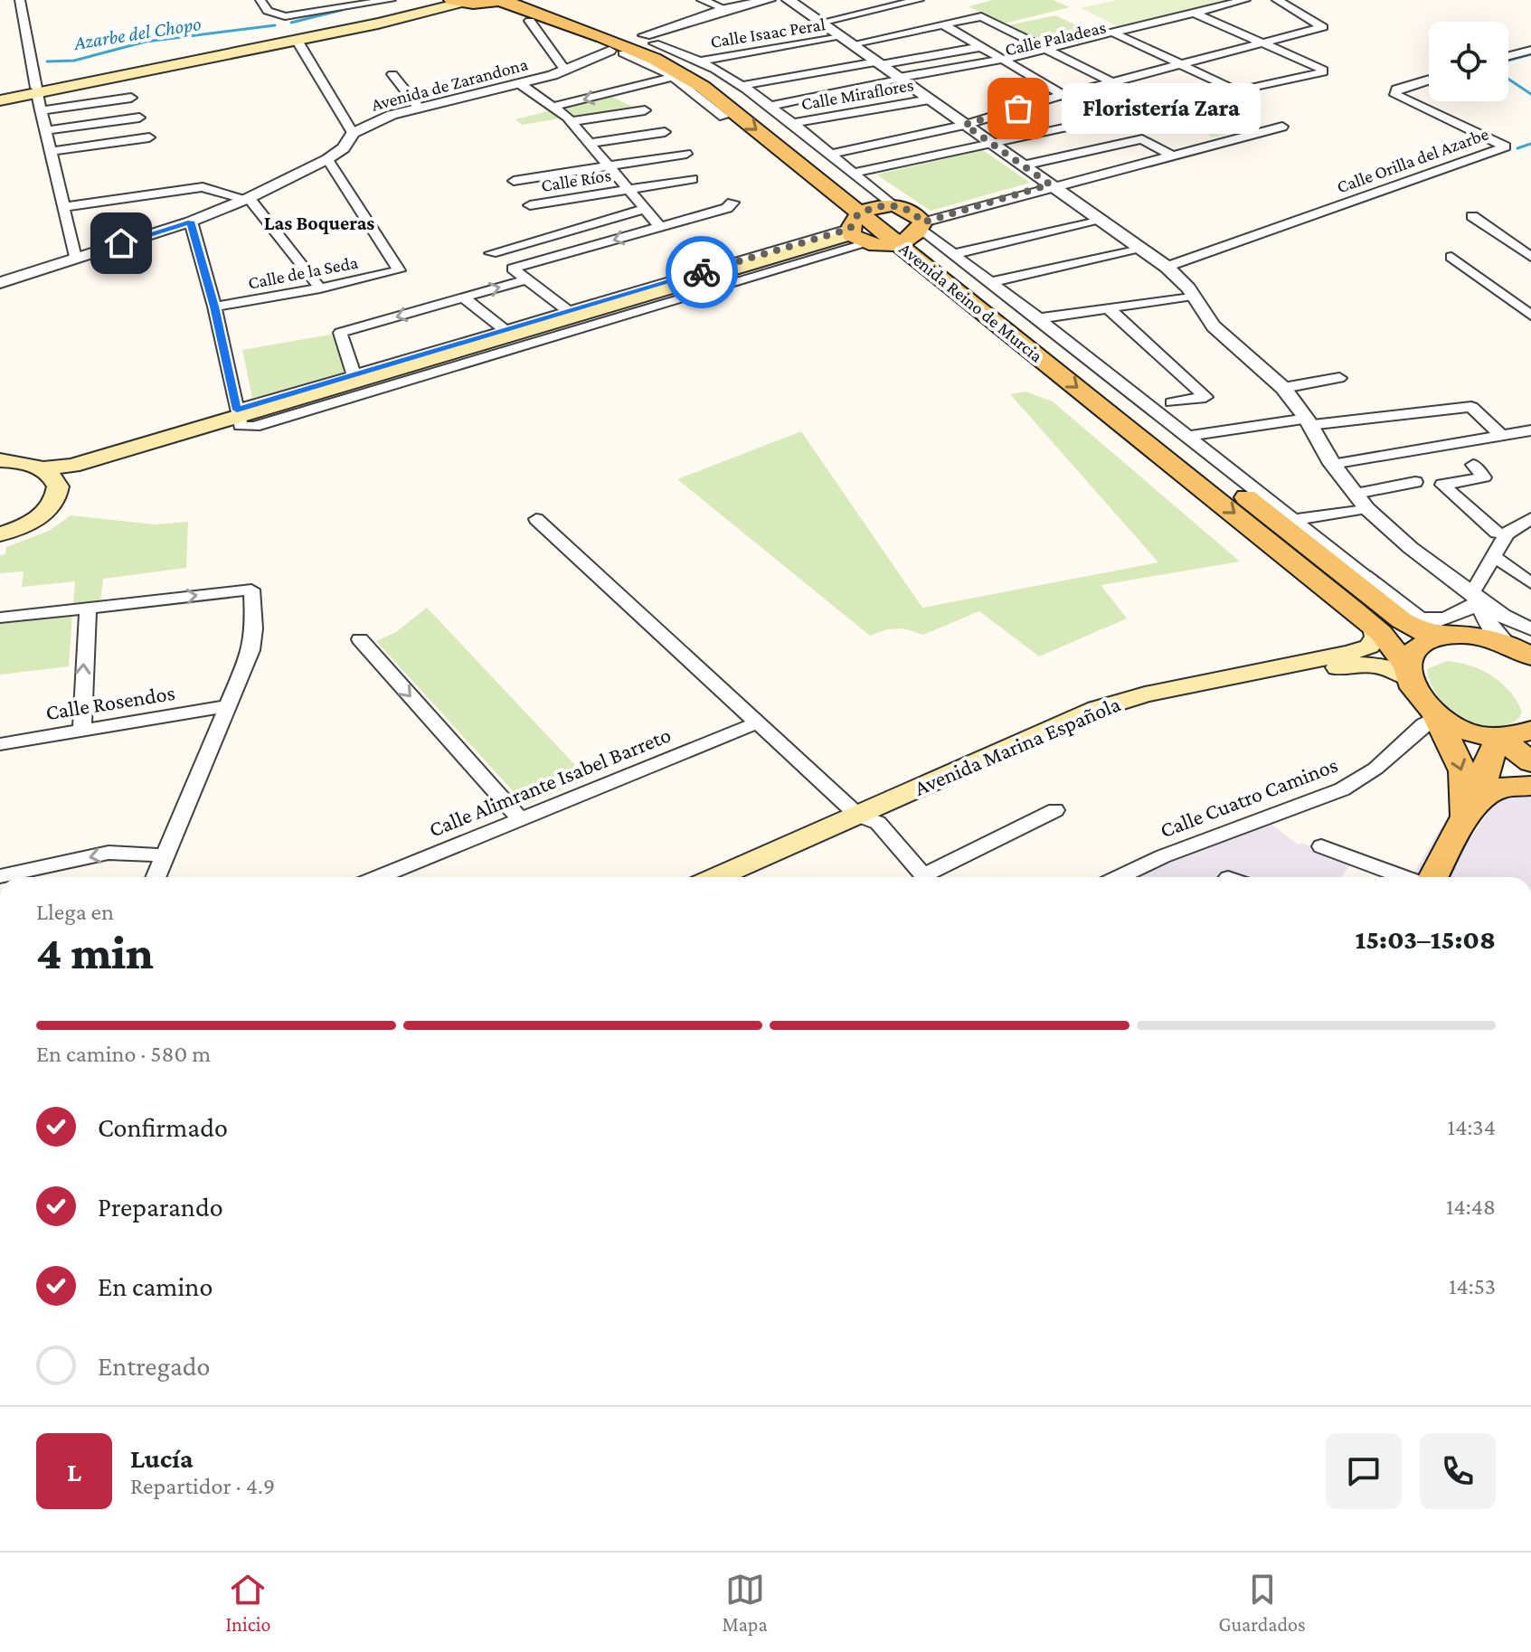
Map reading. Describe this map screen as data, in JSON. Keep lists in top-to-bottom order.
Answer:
{
  "streets": {
    "main road": ["Avenida Reino de Murcia", "Avenida Marina Española"],
    "street": [
      "Calle Isaac Peral",
      "Calle Paladeas",
      "Avenida de Zarandona",
      "Calle Miraflores",
      "Calle Orilla del Azarbe",
      "Calle Ríos",
      "Calle de la Seda",
      "Calle Rosendos",
      "Calle Alimrante Isabel Barreto",
      "Calle Cuatro Caminos"
    ]
  },
  "crossings": [
    ["Avenida de Zarandona", "Calle de la Seda"],
    ["Avenida de Zarandona", "Avenida Reino de Murcia"],
    ["Avenida Reino de Murcia", "Avenida Marina Española"],
    ["Avenida Reino de Murcia", "Calle Cuatro Caminos"]
  ],
  "districts": ["Las Boqueras"],
  "water": ["Azarbe del Chopo"],
  "places": ["Floristería Zara"],
  "page": {
    "bubble": "Floristería Zara",
    "heading": ["4 min", "Llega en", "15:03–15:08"],
    "panel": ["Lucía", "Repartidor · 4.9"],
    "bar": "En camino · 580 m",
    "list": [
      ["Confirmado", "14:34"],
      ["Preparando", "14:48"],
      ["En camino", "14:53"],
      "Entregado"
    ],
    "round": "L",
    "tabs": ["Inicio", "Mapa", "Guardados"]
  }
}
